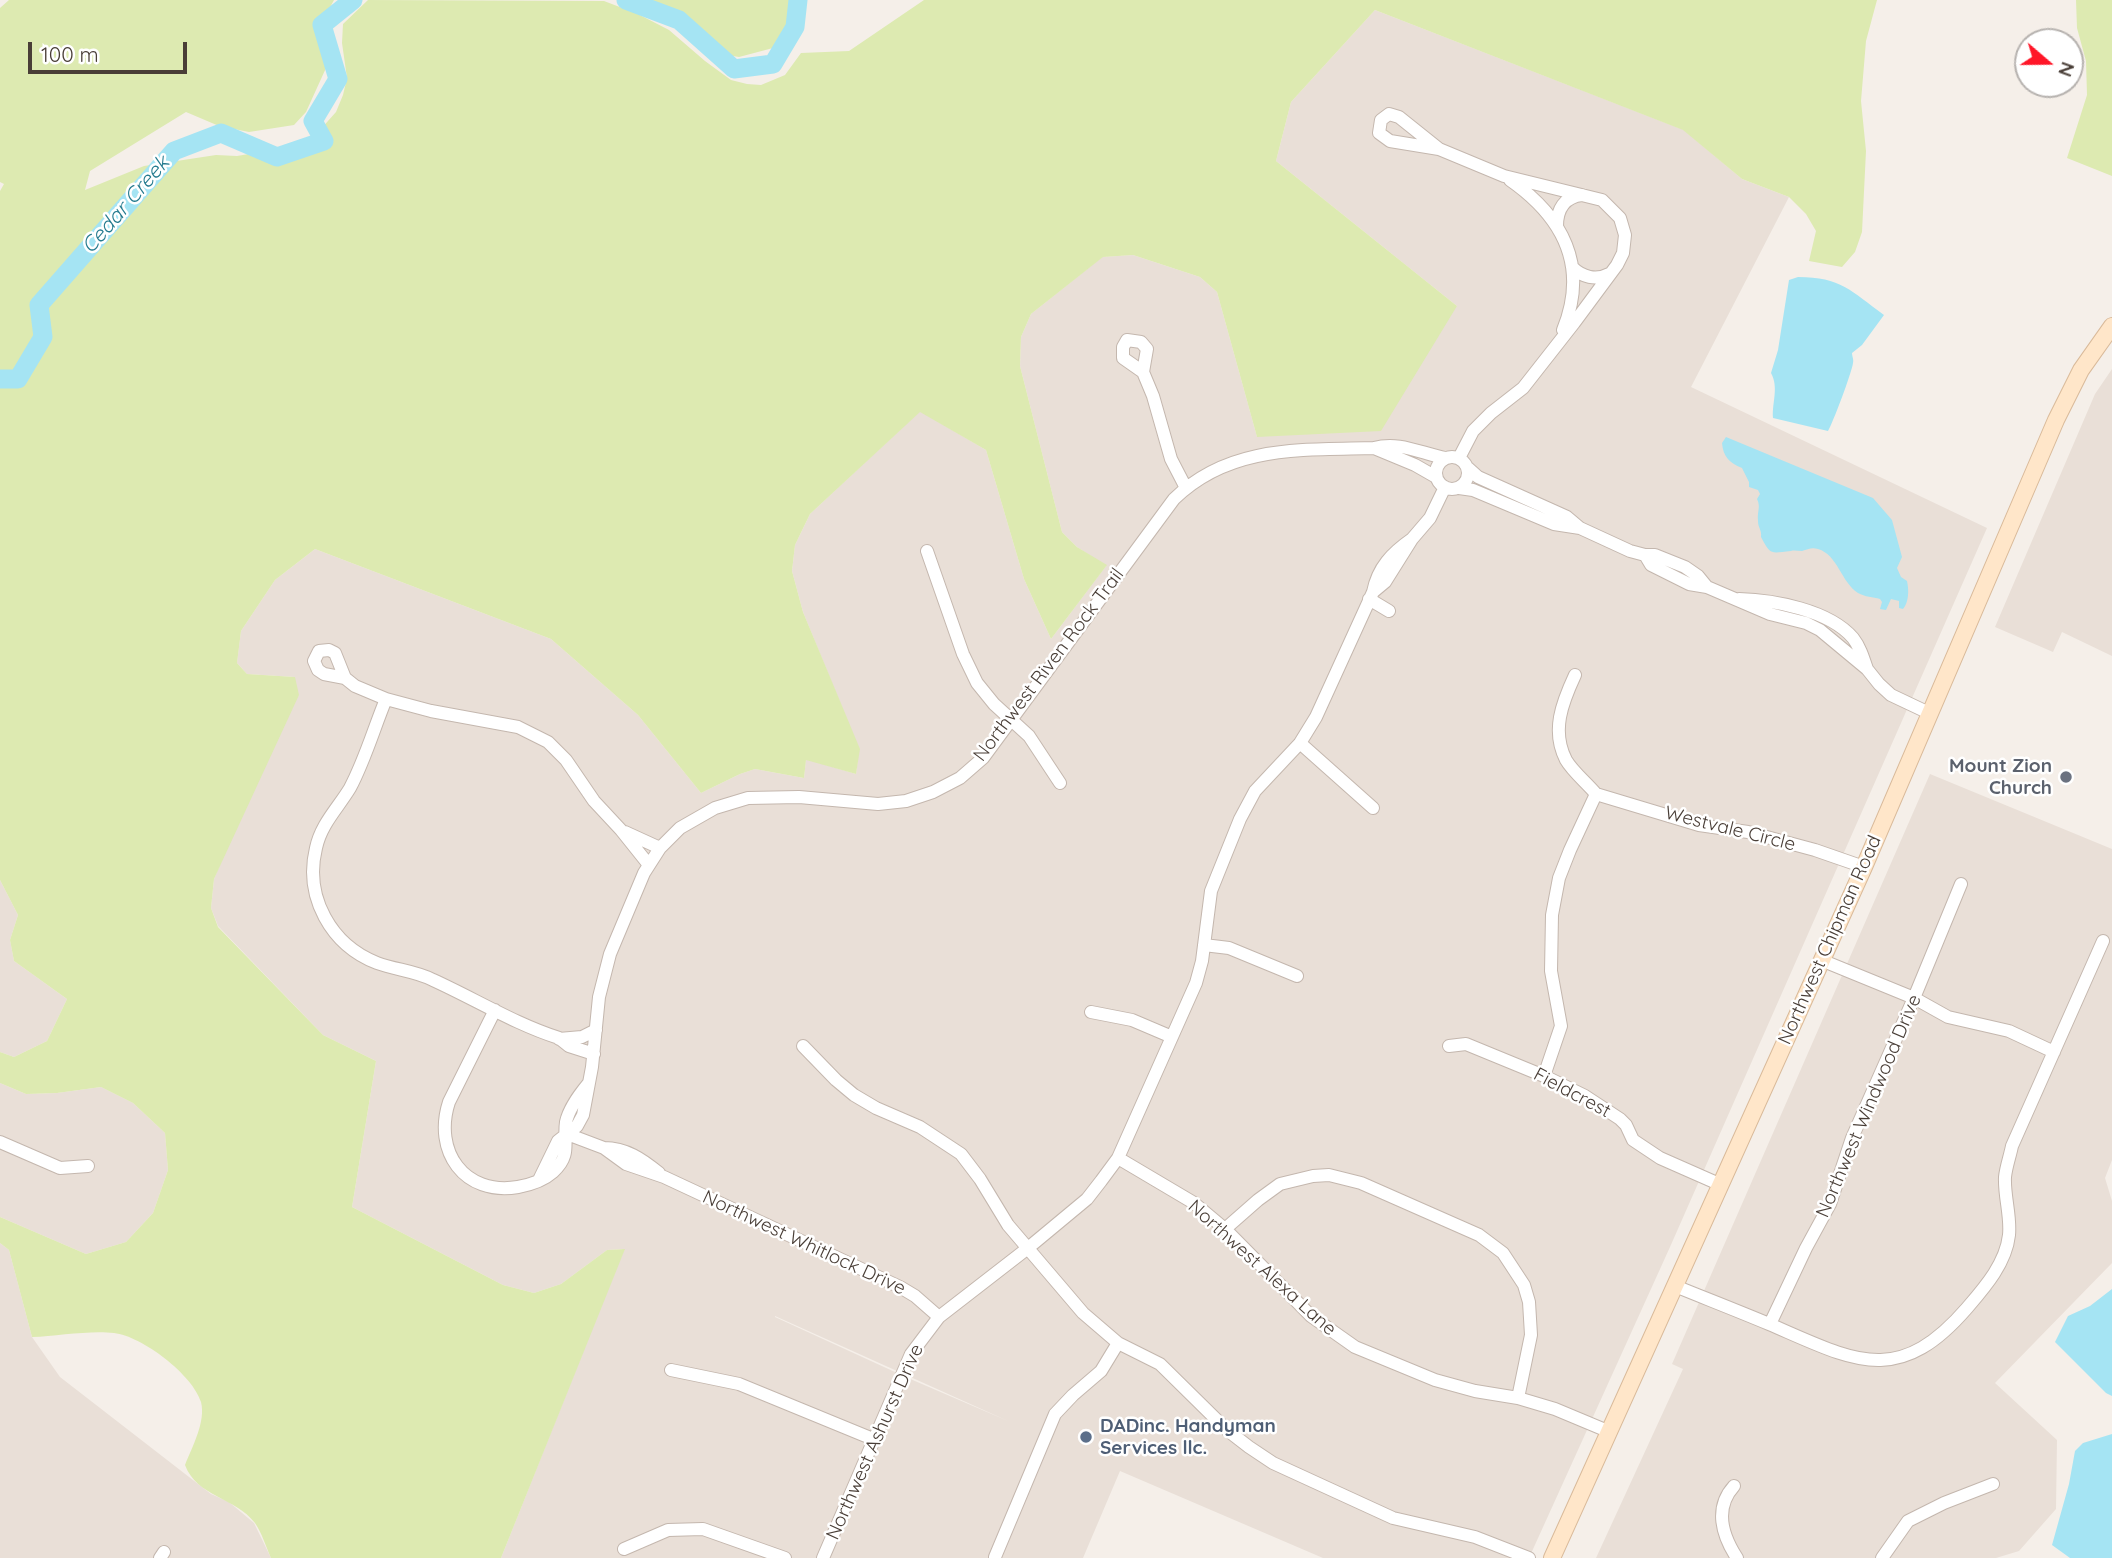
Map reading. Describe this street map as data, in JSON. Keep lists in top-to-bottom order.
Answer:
{
  "streets": {
    "main road": ["Northwest Chipman Road"],
    "street": [
      "Northwest Riven Rock Trail",
      "Westvale Circle",
      "Fieldcrest",
      "Northwest Windwood Drive",
      "Northwest Whitlock Drive",
      "Northwest Alexa Lane",
      "Northwest Ashurst Drive"
    ]
  },
  "crossings": [
    ["Northwest Riven Rock Trail", "Northwest Whitlock Drive"],
    ["Northwest Riven Rock Trail", "Northwest Ashurst Drive"],
    ["Westvale Circle", "Northwest Chipman Road"],
    ["Northwest Chipman Road", "Fieldcrest"],
    ["Northwest Chipman Road", "Northwest Alexa Lane"],
    ["Northwest Whitlock Drive", "Northwest Ashurst Drive"],
    ["Northwest Alexa Lane", "Northwest Ashurst Drive"]
  ],
  "water": ["Cedar Creek"],
  "places": ["Mount Zion Church", "DADinc. Handyman Services llc."],
  "scale_bar": "100 m",
  "north": "right"
}
